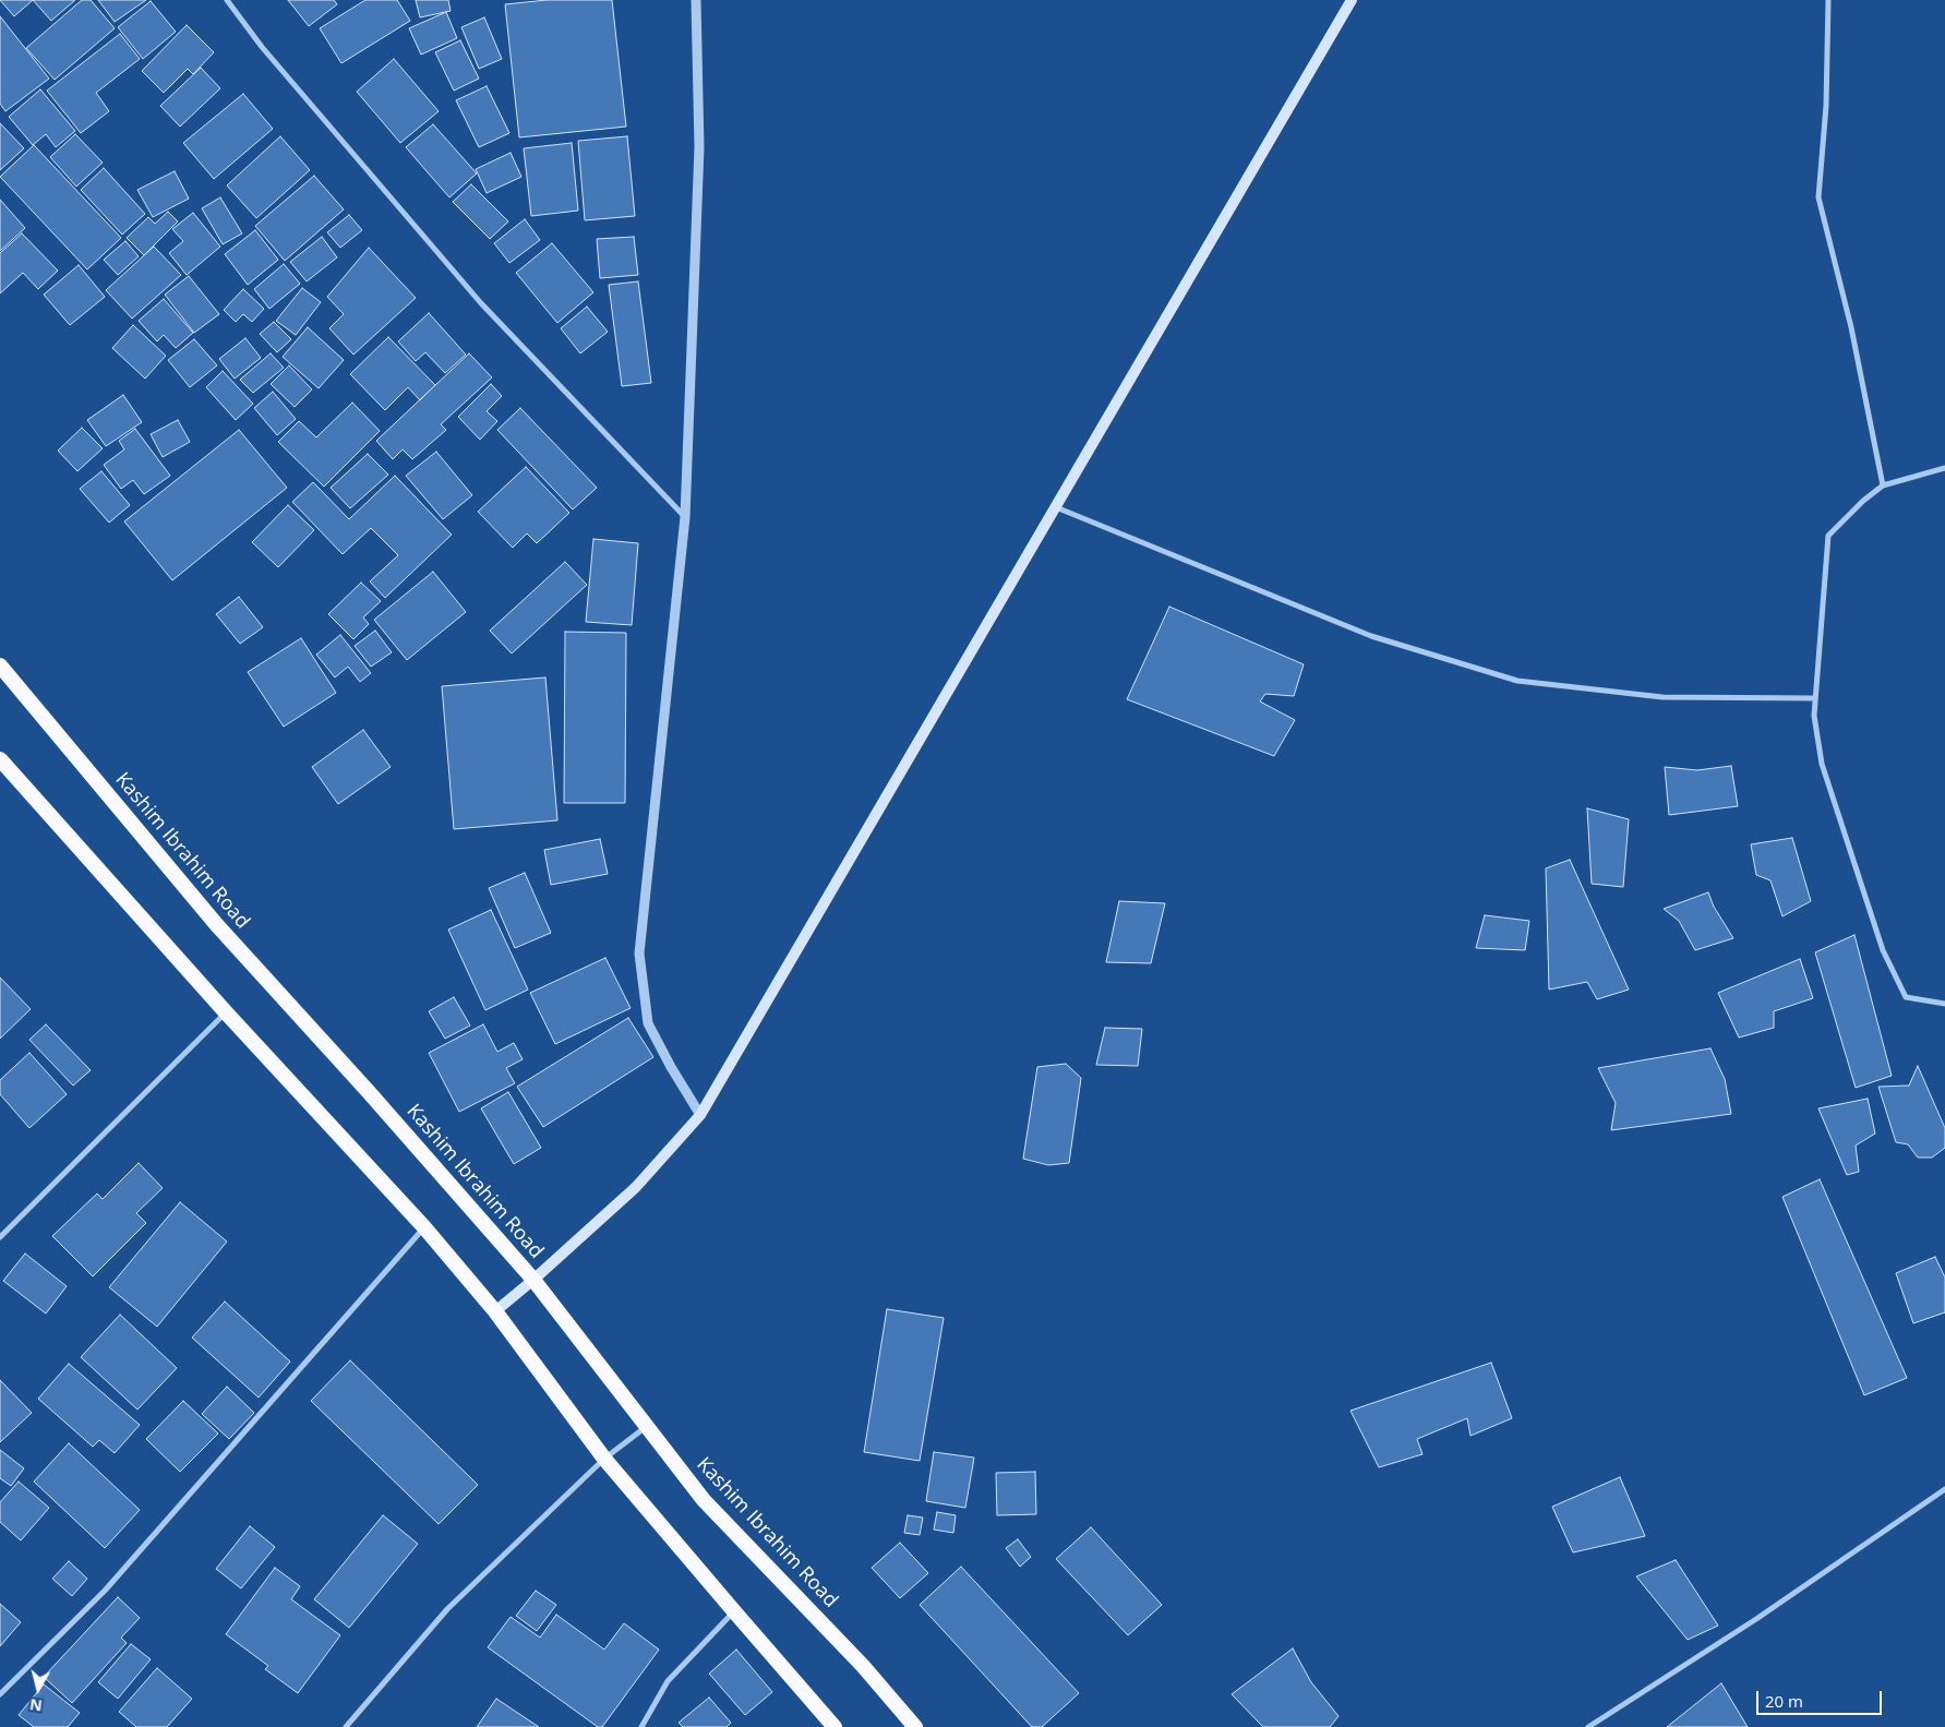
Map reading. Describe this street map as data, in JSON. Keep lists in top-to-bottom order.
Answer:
{
  "streets": {
    "highway": ["Kashim Ibrahim Road"]
  },
  "scale_bar": "20 m",
  "north": "bottom"
}
